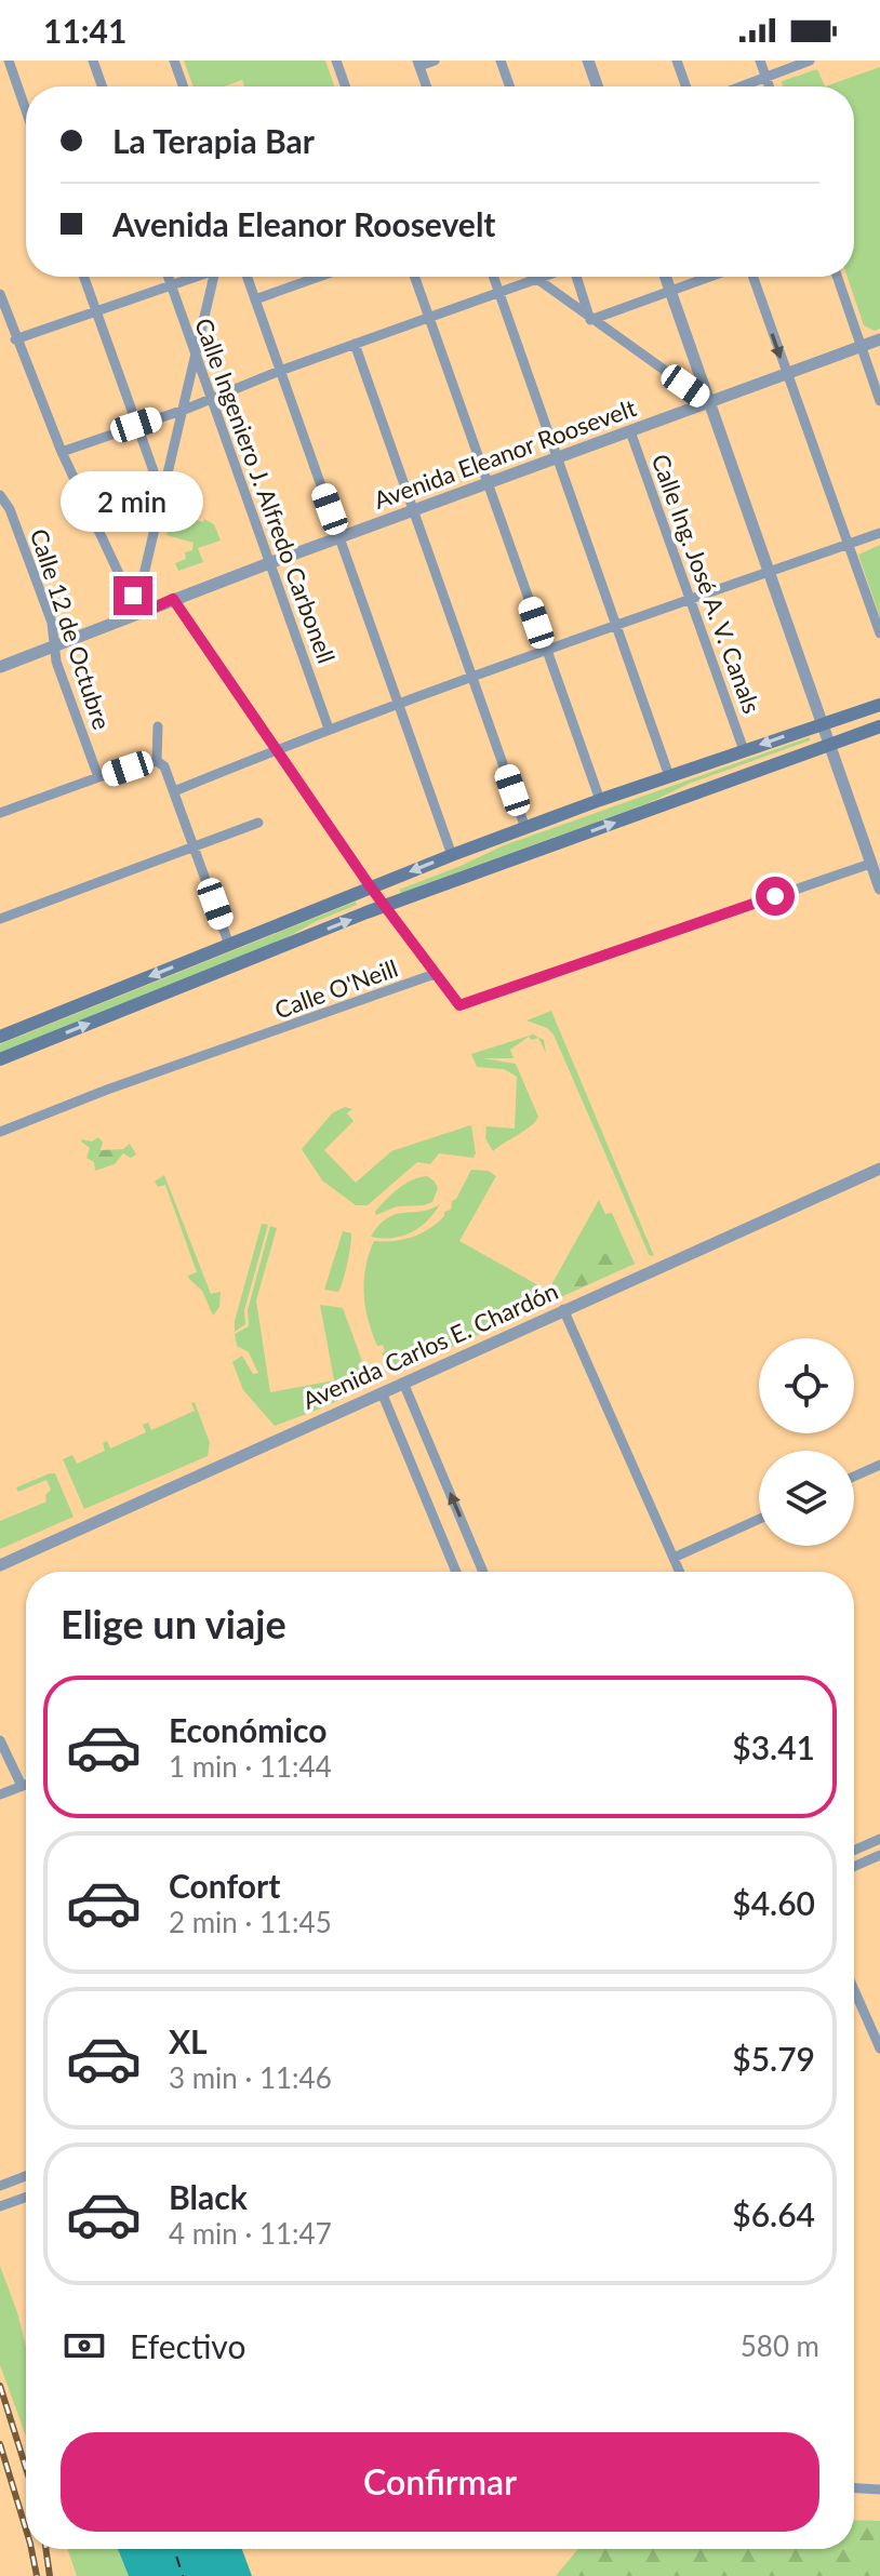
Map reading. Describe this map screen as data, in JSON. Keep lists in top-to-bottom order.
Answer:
{
  "streets": {
    "street": [
      "Avenida Eleanor Roosevelt",
      "Calle Ingeniero J. Alfredo Carbonell",
      "Calle Ing. José A. V. Canals",
      "Calle 12 de Octubre",
      "Calle O'Neill",
      "Avenida Carlos E. Chardón"
    ]
  },
  "crossings": [
    ["Avenida Eleanor Roosevelt", "Calle Ingeniero J. Alfredo Carbonell"],
    ["Avenida Eleanor Roosevelt", "Calle Ing. José A. V. Canals"],
    ["Avenida Eleanor Roosevelt", "Calle 12 de Octubre"]
  ],
  "page": {
    "status": "11:41",
    "banner": ["La Terapia Bar", "Avenida Eleanor Roosevelt"],
    "bubble": "2 min",
    "heading": "Elige un viaje",
    "list": [
      {
        "name": "Económico",
        "note": "1 min · 11:44",
        "value": "$3.41"
      },
      {
        "name": "Confort",
        "note": "2 min · 11:45",
        "value": "$4.60"
      },
      {
        "name": "XL",
        "note": "3 min · 11:46",
        "value": "$5.79"
      },
      {
        "name": "Black",
        "note": "4 min · 11:47",
        "value": "$6.64"
      }
    ],
    "pay": ["Efectivo", "580 m"],
    "buttons": "Confirmar"
  }
}
